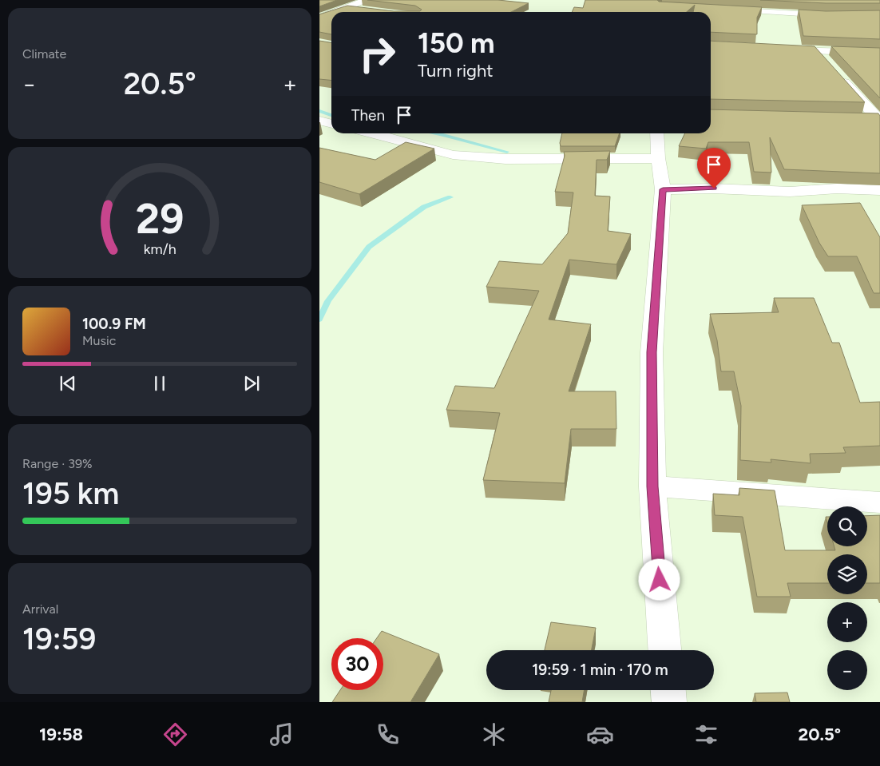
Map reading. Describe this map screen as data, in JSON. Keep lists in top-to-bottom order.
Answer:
{
  "page": {
    "tile": [
      "Climate",
      ["Range · 39%", "195 km"],
      ["Arrival", "19:59"]
    ],
    "turn": ["150 m", "Turn right"],
    "heat": ["−", "20.5°", "+"],
    "then": "Then",
    "song": ["100.9 FM", "Music"],
    "map_buttons": ["+", "−"],
    "limit": "30",
    "trip": "19:59 · 1 min · 170 m",
    "tabs": ["19:58", "20.5°"],
    "gauge": ["29", "km/h"]
  }
}
